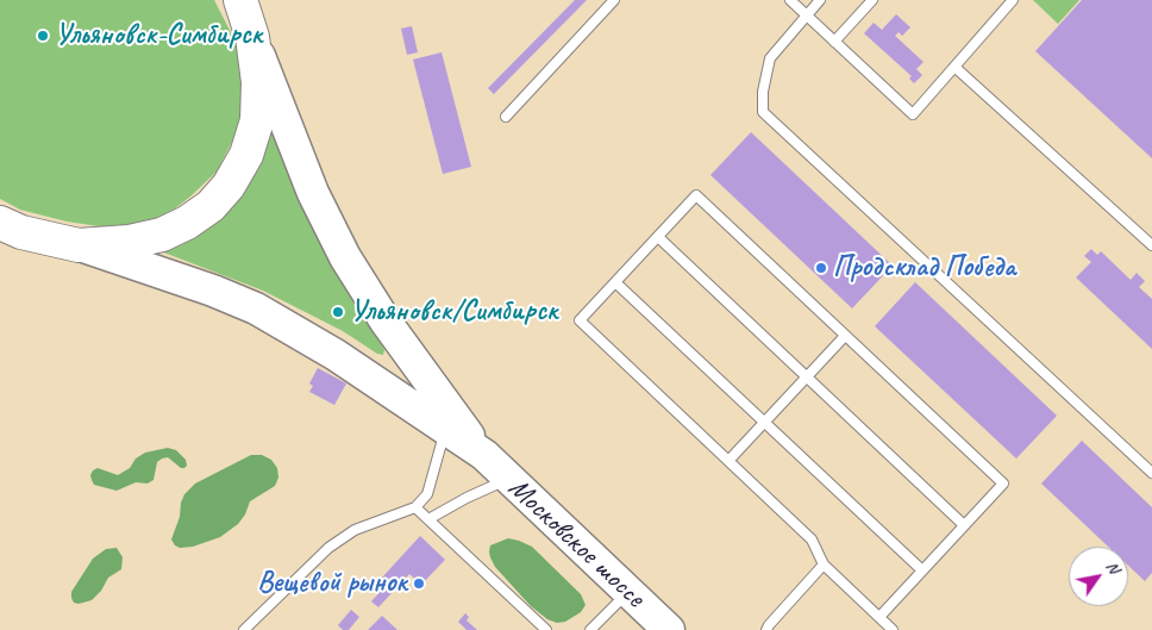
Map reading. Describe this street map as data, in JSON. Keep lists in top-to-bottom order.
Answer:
{
  "streets": {
    "main road": ["Московское шоссе"]
  },
  "places": [
    "Ульяновск-Симбирск",
    "Продсклад Победа",
    "Ульяновск/Симбирск",
    "Вещевой рынок"
  ],
  "north": "top right"
}
